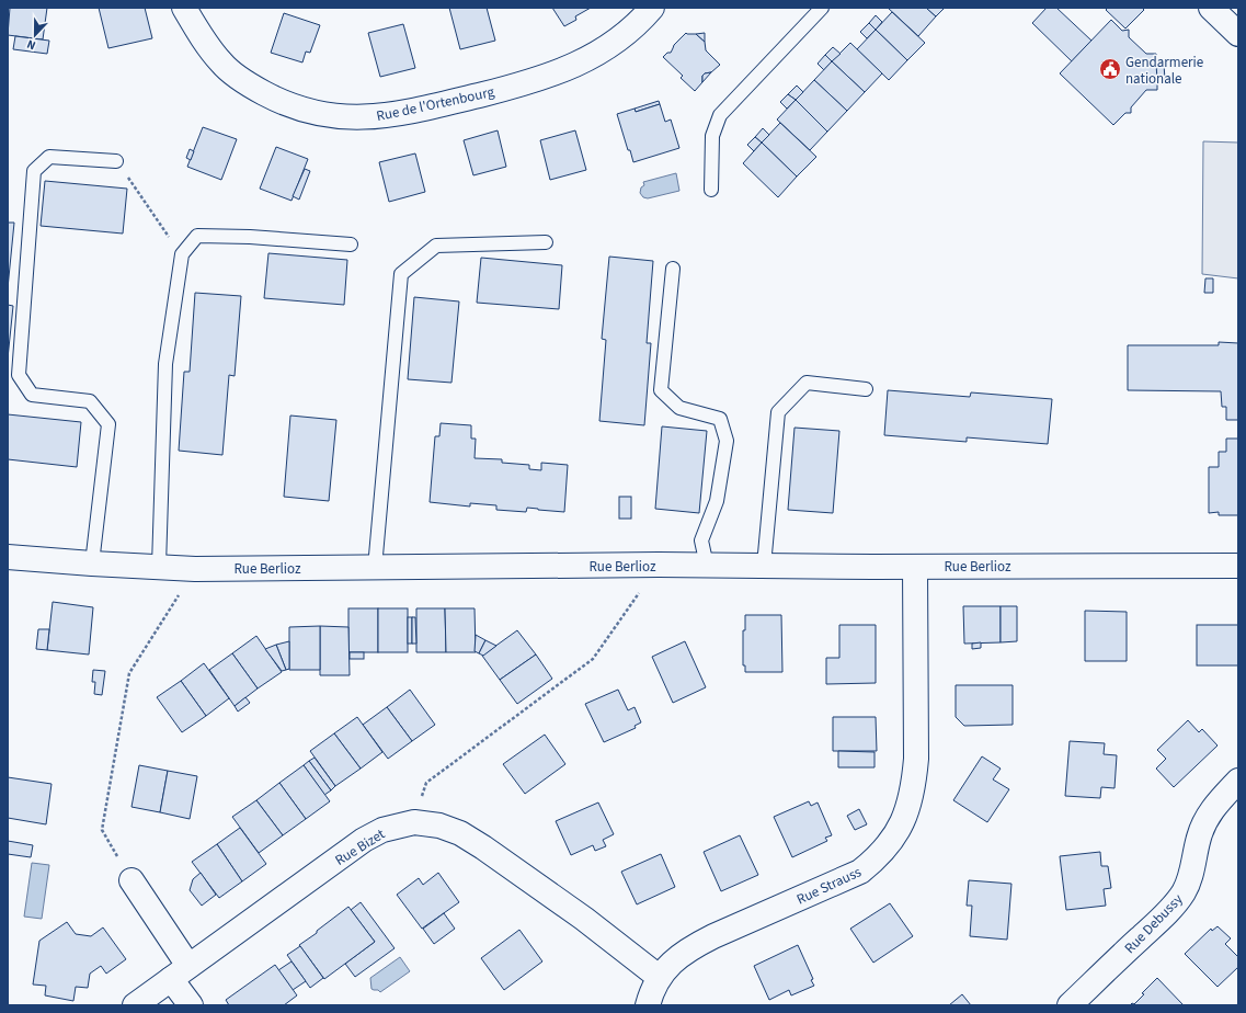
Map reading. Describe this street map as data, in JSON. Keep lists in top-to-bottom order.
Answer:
{
  "streets": {
    "street": [
      "Rue de l'Ortenbourg",
      "Rue Berlioz",
      "Rue Bizet",
      "Rue Strauss",
      "Rue Debussy"
    ]
  },
  "crossings": [
    ["Rue Berlioz", "Rue Strauss"],
    ["Rue Bizet", "Rue Strauss"]
  ],
  "places": {
    "public building": ["Gendarmerie nationale"]
  },
  "north": "bottom"
}
